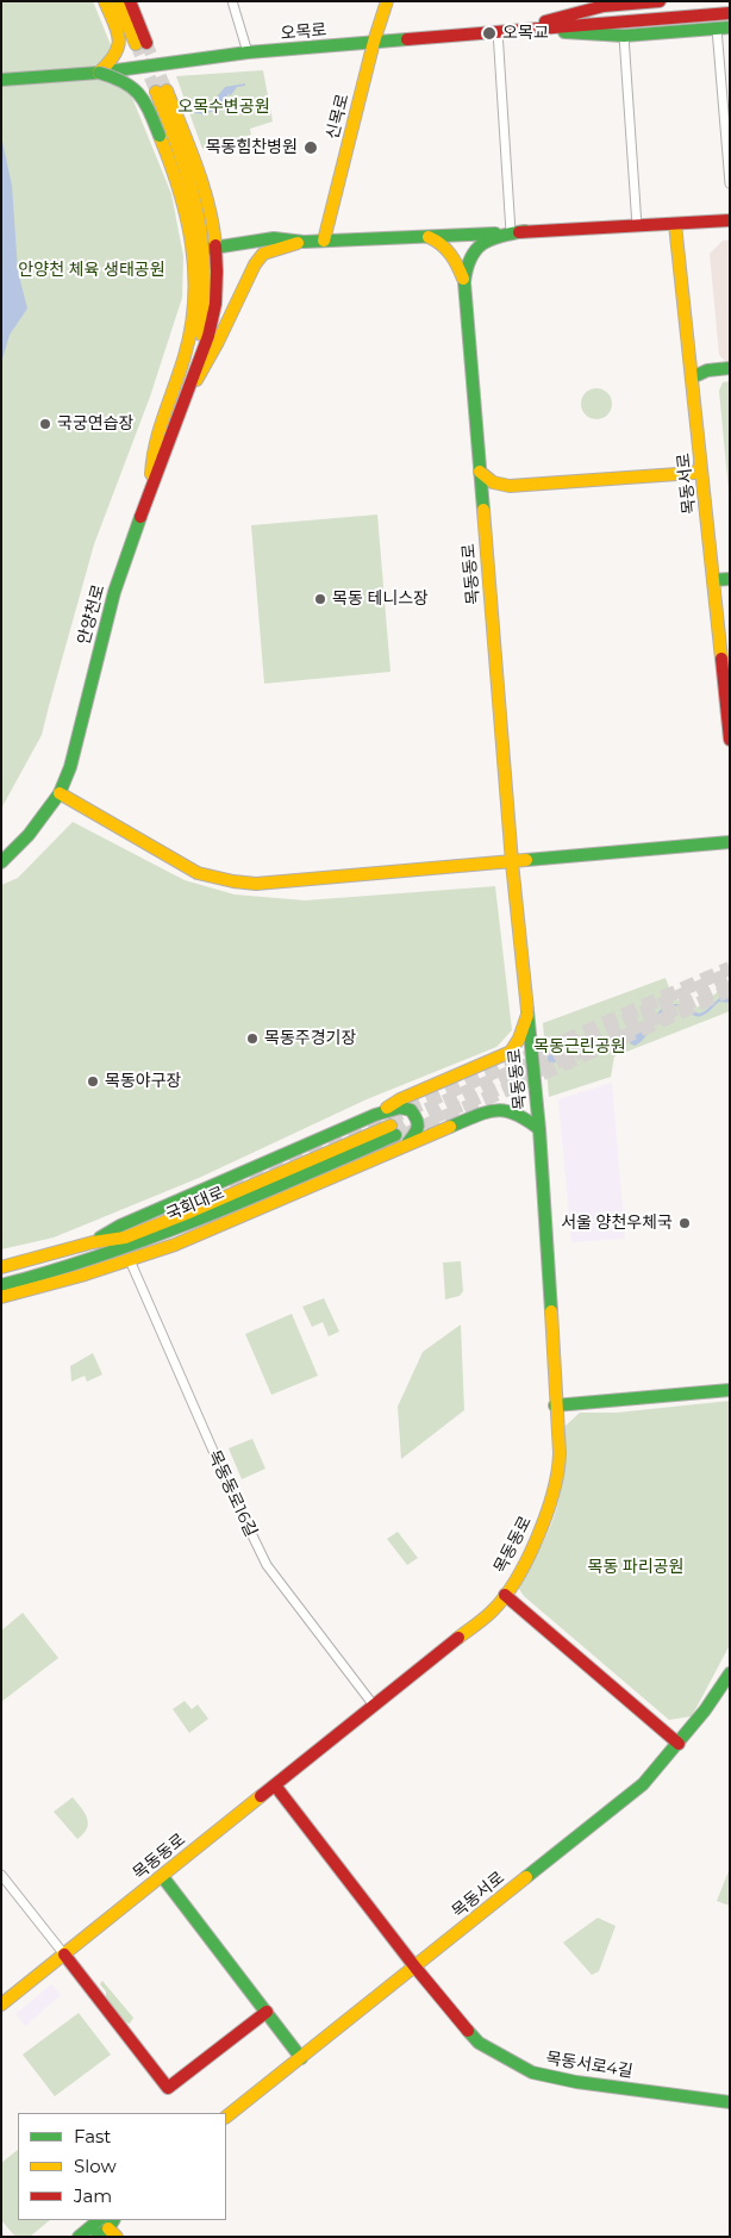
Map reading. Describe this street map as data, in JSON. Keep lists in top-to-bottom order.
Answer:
{
  "streets": {
    "main road": [
      "오목로",
      "신목로",
      "목동서로",
      "목동동로",
      "안양천로",
      "국회대로",
      "목동서로4길"
    ],
    "street": ["목동동로16길"]
  },
  "crossings": [
    ["오목로", "신목로"],
    ["신목로", "목동동로"],
    ["목동서로", "목동동로"],
    ["목동서로", "목동서로4길"],
    ["목동동로", "안양천로"],
    ["목동동로", "목동동로16길"],
    ["목동동로", "목동서로4길"]
  ],
  "parks": [
    "오목수변공원",
    "안양천 체육 생태공원",
    "목동근린공원",
    "목동 파리공원"
  ],
  "places": [
    "오목교",
    "목동힘찬병원",
    "국궁연습장",
    "목동 테니스장",
    "목동주경기장",
    "목동야구장",
    "서울 양천우체국"
  ],
  "legend": ["Fast", "Slow", "Jam"]
}
